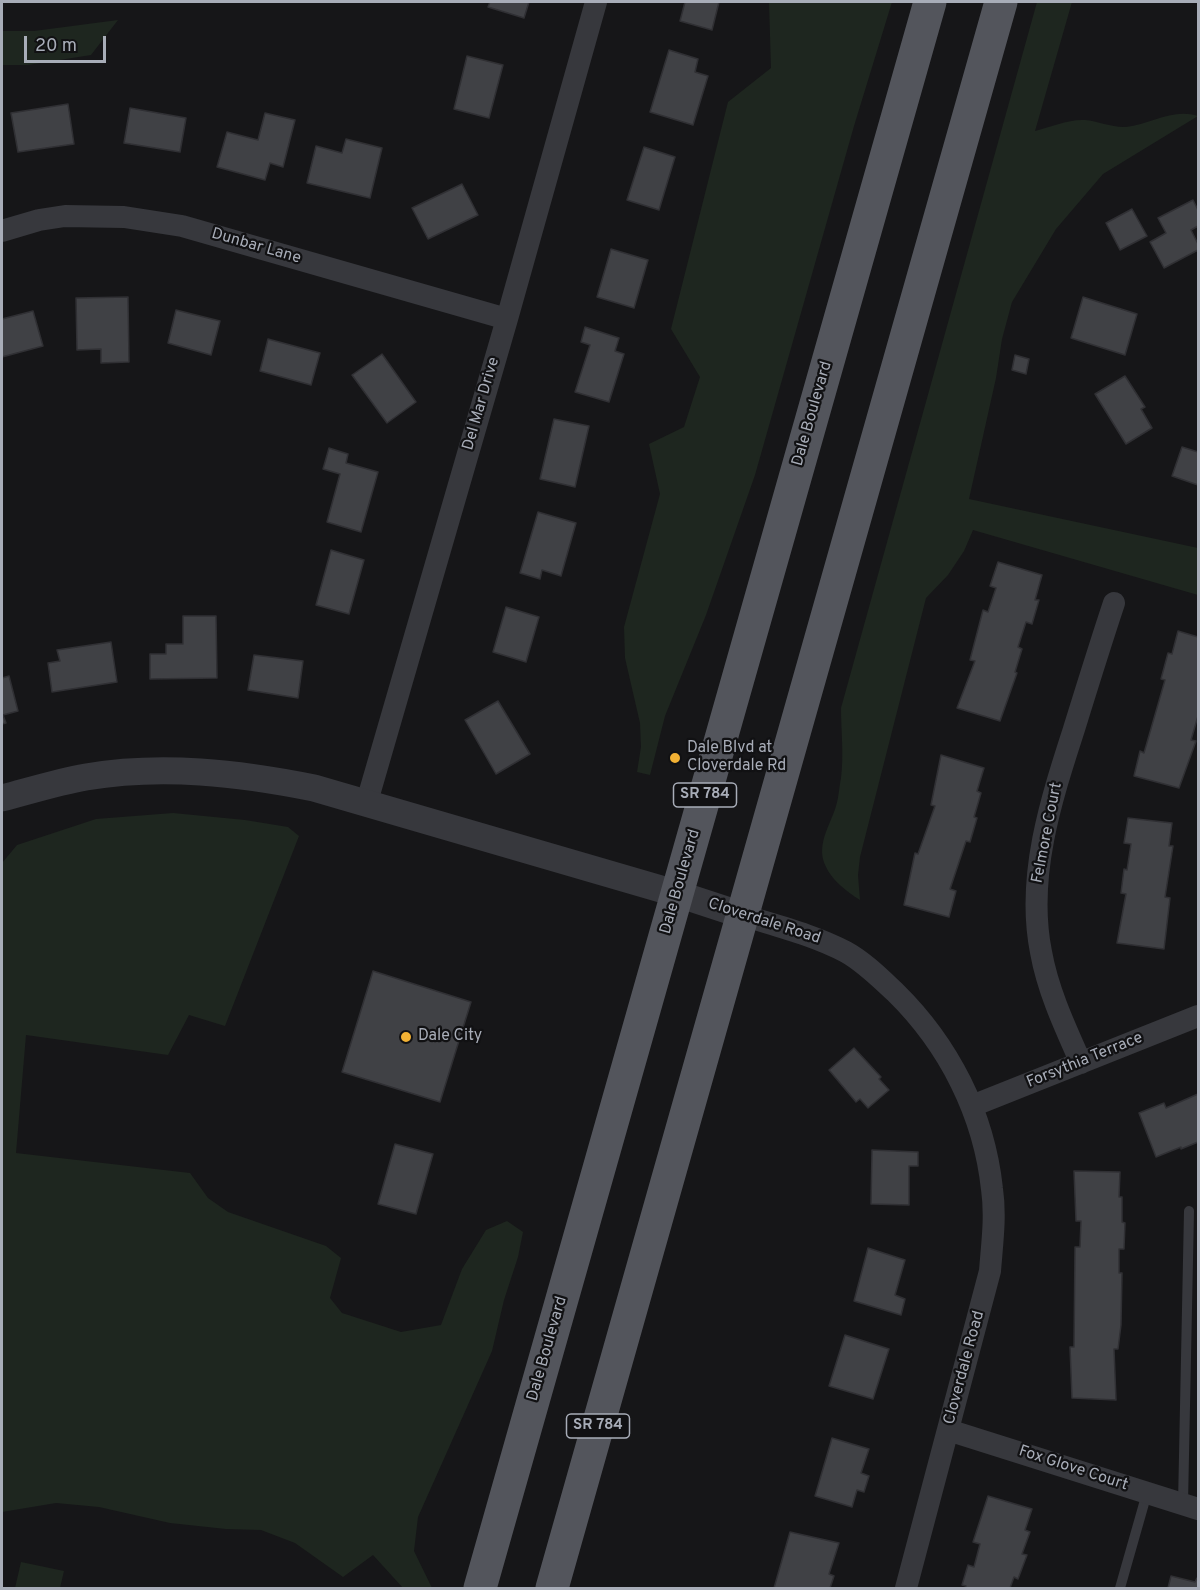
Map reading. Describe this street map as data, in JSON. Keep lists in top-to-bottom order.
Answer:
{
  "streets": {
    "main road": ["Dale Boulevard", "SR 784"],
    "street": [
      "Dunbar Lane",
      "Del Mar Drive",
      "Felmore Court",
      "Cloverdale Road",
      "Forsythia Terrace",
      "Fox Glove Court"
    ]
  },
  "crossings": [
    ["Dunbar Lane", "Del Mar Drive"],
    ["Del Mar Drive", "Cloverdale Road"],
    ["Dale Boulevard", "Cloverdale Road"],
    ["SR 784", "Cloverdale Road"],
    ["Felmore Court", "Forsythia Terrace"],
    ["Cloverdale Road", "Forsythia Terrace"],
    ["Cloverdale Road", "Fox Glove Court"]
  ],
  "places": ["Dale Blvd at Cloverdale Rd", "Dale City"],
  "scale_bar": "20 m"
}
